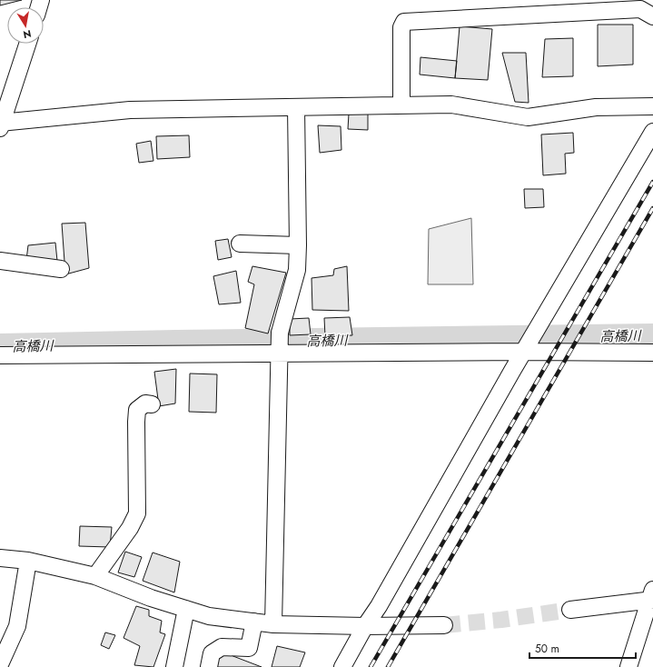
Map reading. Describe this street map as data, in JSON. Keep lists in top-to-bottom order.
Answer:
{
  "water": ["高橋川"],
  "scale_bar": "50 m",
  "north": "bottom"
}
